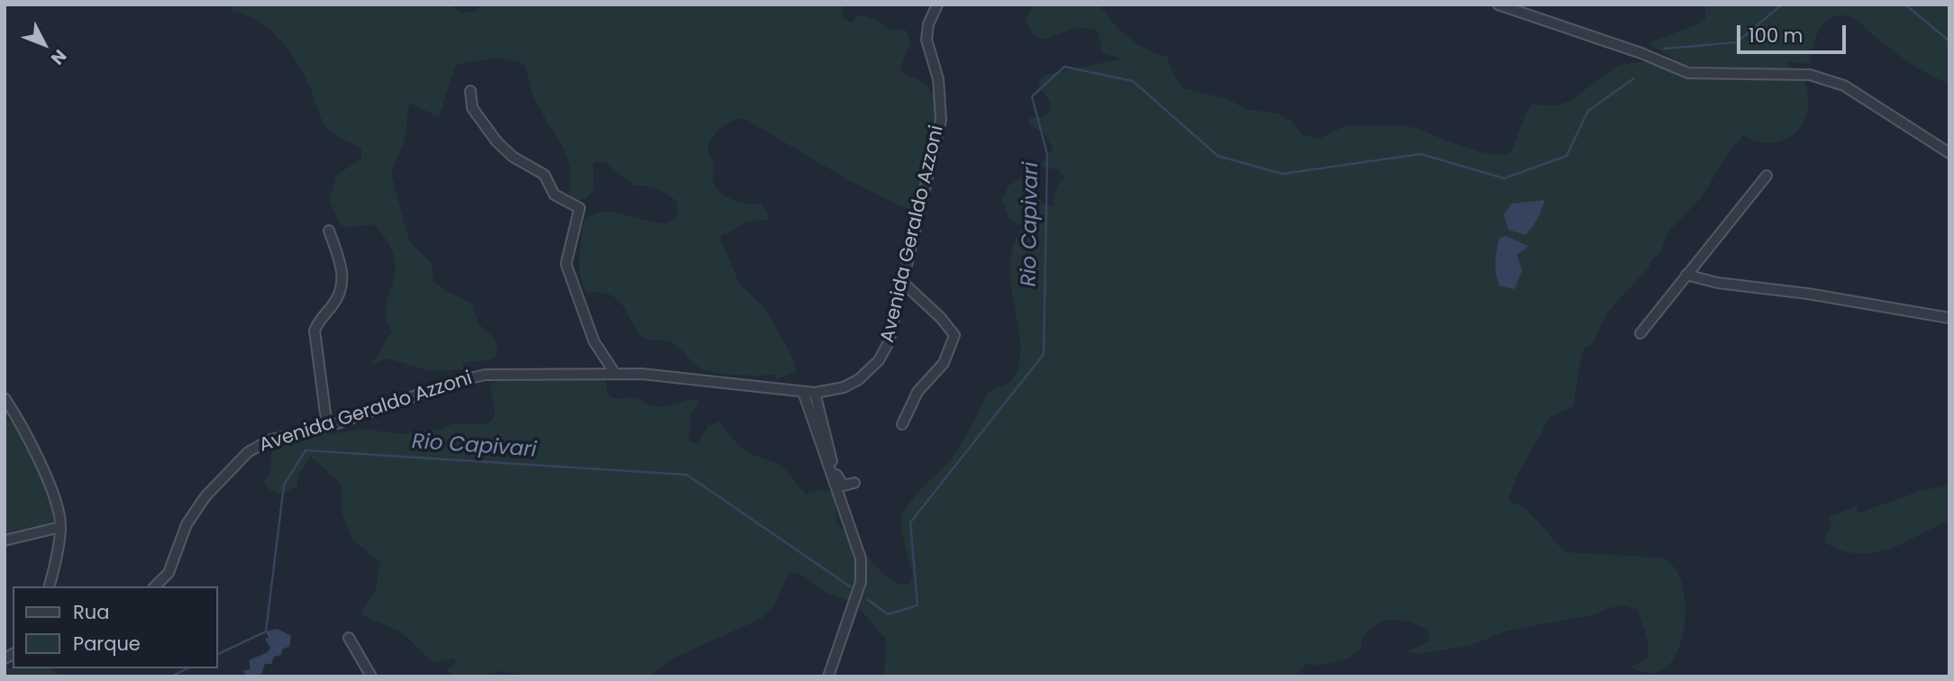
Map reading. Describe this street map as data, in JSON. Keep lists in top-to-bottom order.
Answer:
{
  "streets": {
    "street": ["Avenida Geraldo Azzoni"]
  },
  "water": ["Rio Capivari"],
  "legend": ["Rua", "Parque"],
  "scale_bar": "100 m",
  "north": "bottom right"
}
